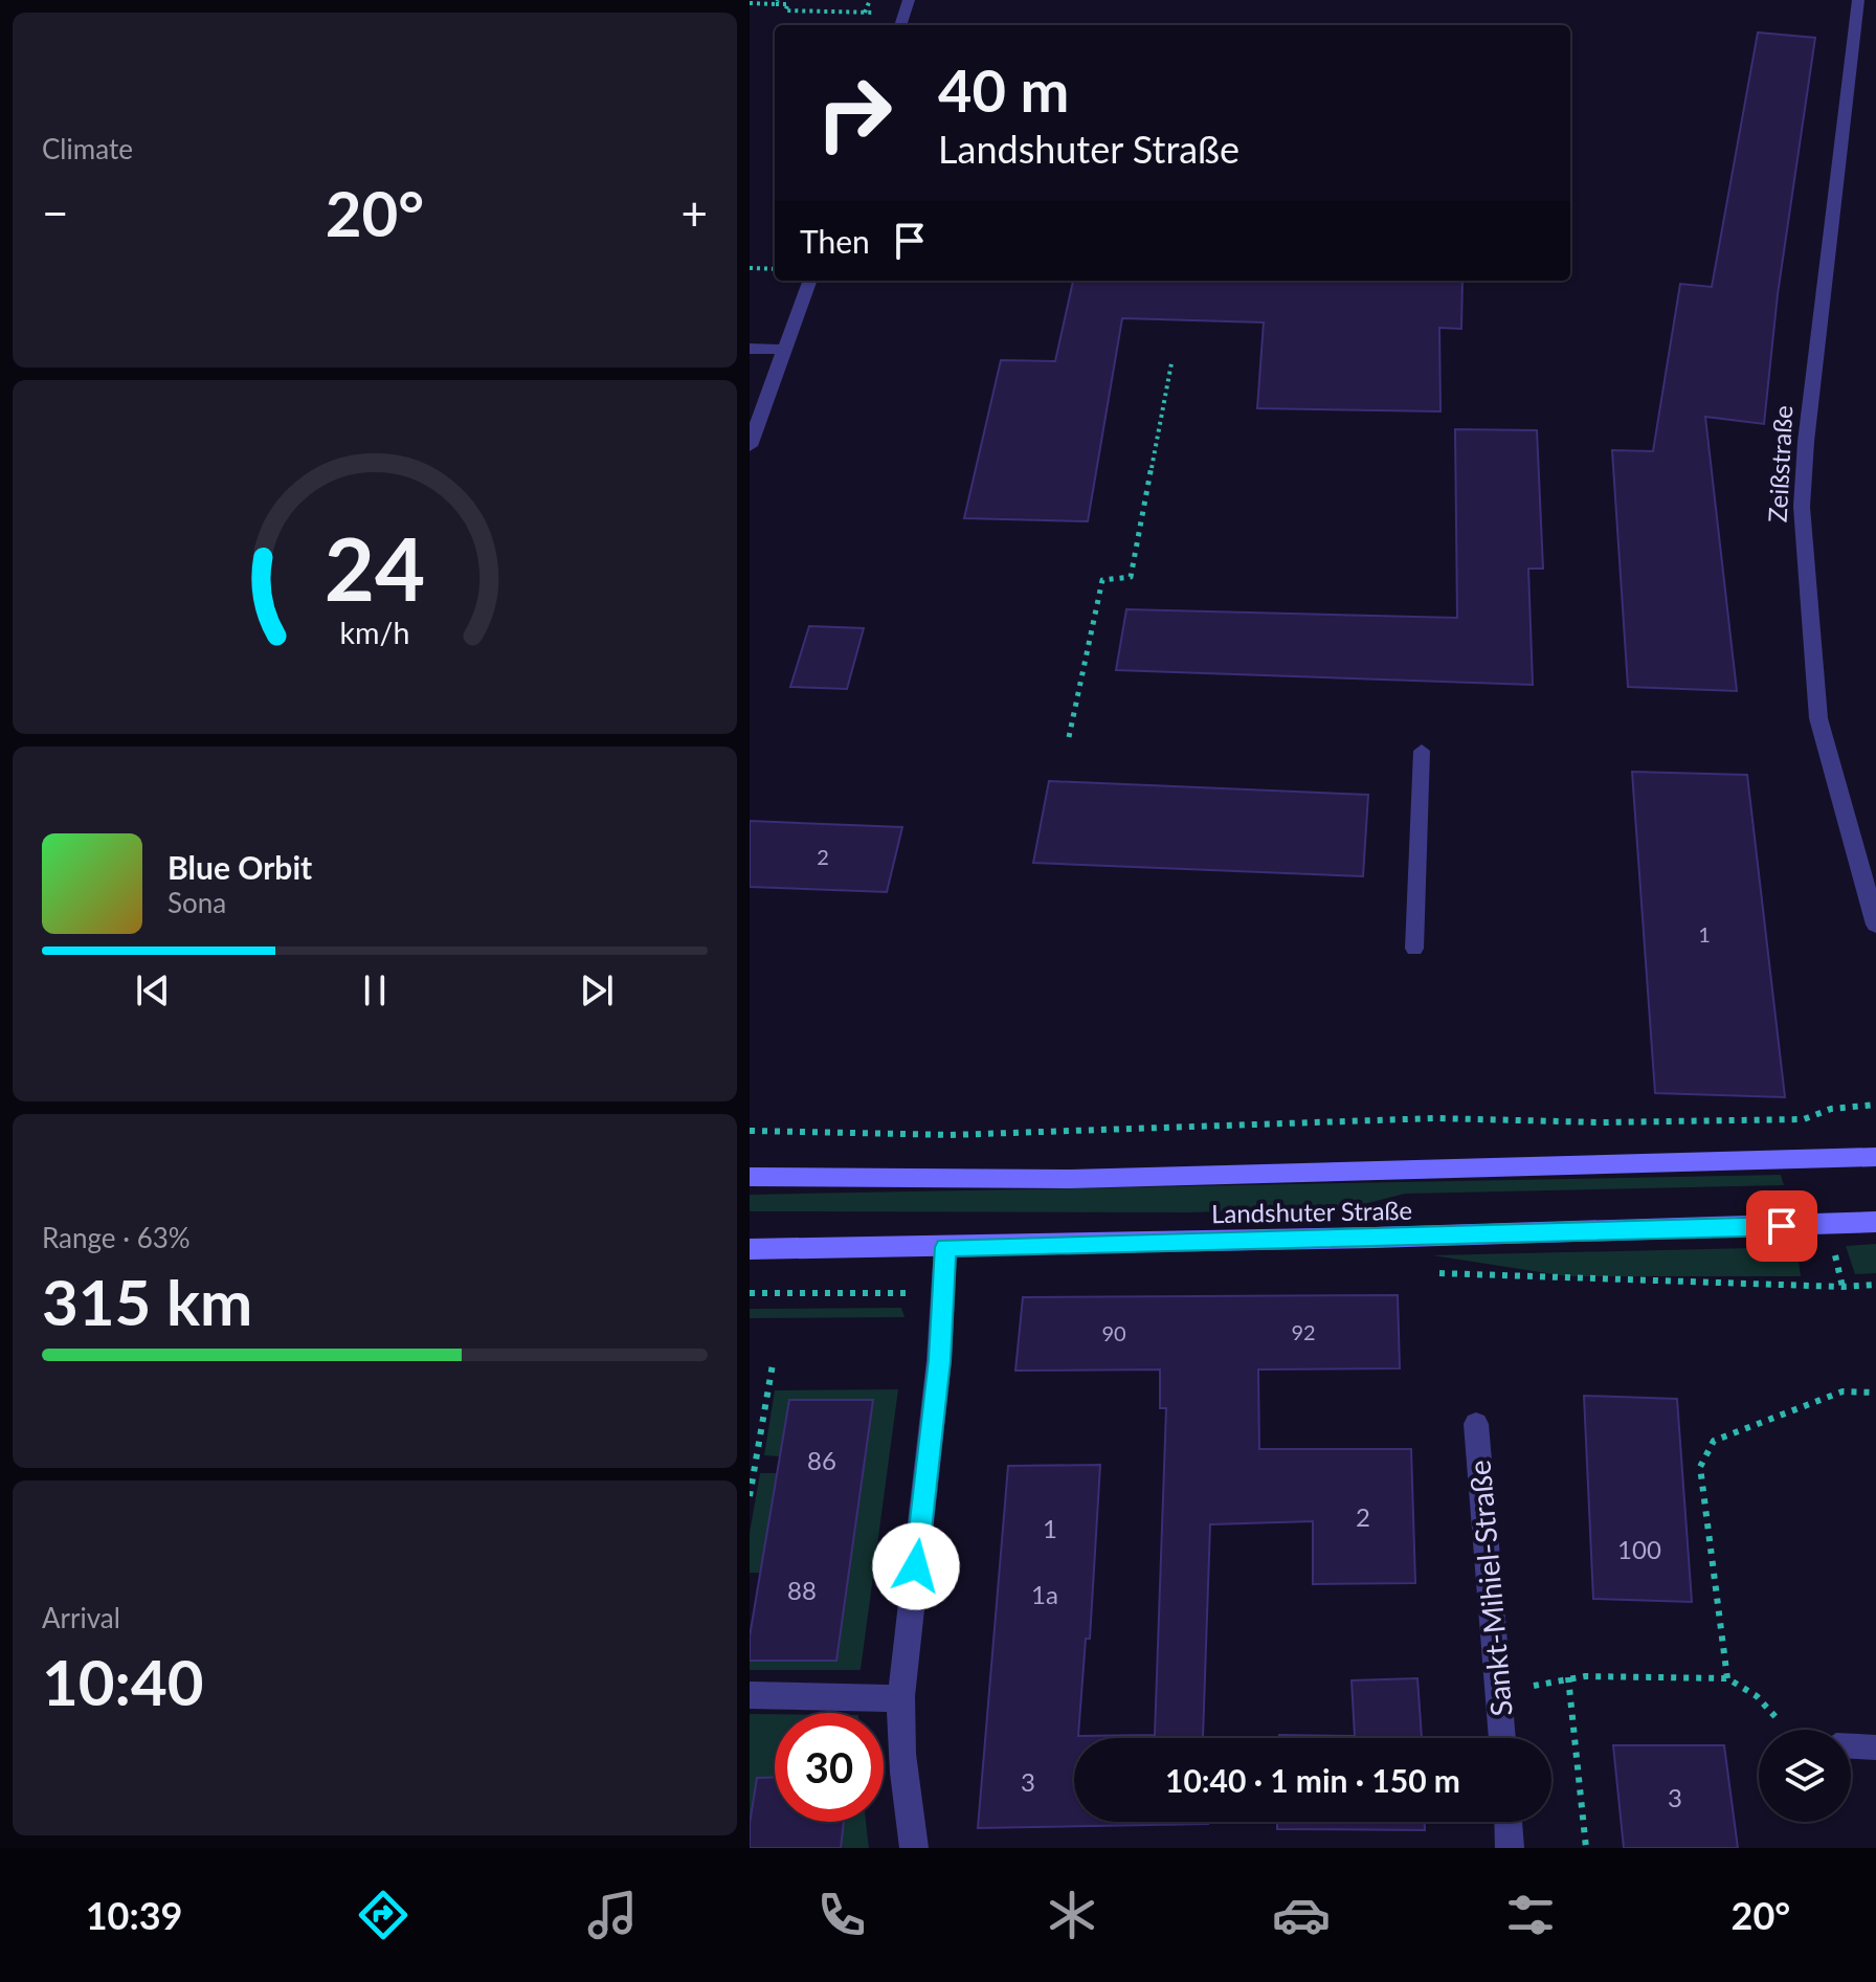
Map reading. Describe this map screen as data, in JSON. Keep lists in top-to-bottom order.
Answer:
{
  "streets": {
    "main road": ["Landshuter Straße"],
    "street": ["Zeißstraße", "Sankt-Mihiel-Straße"]
  },
  "house_numbers": [
    "2",
    "1",
    "92",
    "90",
    "86",
    "2",
    "1",
    "100",
    "88",
    "1a",
    "3",
    "3"
  ],
  "page": {
    "tile": [
      "Climate",
      ["Range · 63%", "315 km"],
      ["Arrival", "10:40"]
    ],
    "turn": ["40 m", "Landshuter Straße"],
    "heat": ["−", "20°", "+"],
    "then": "Then",
    "song": ["Blue Orbit", "Sona"],
    "limit": "30",
    "trip": "10:40 · 1 min · 150 m",
    "tabs": ["10:39", "20°"],
    "gauge": ["24", "km/h"]
  }
}
